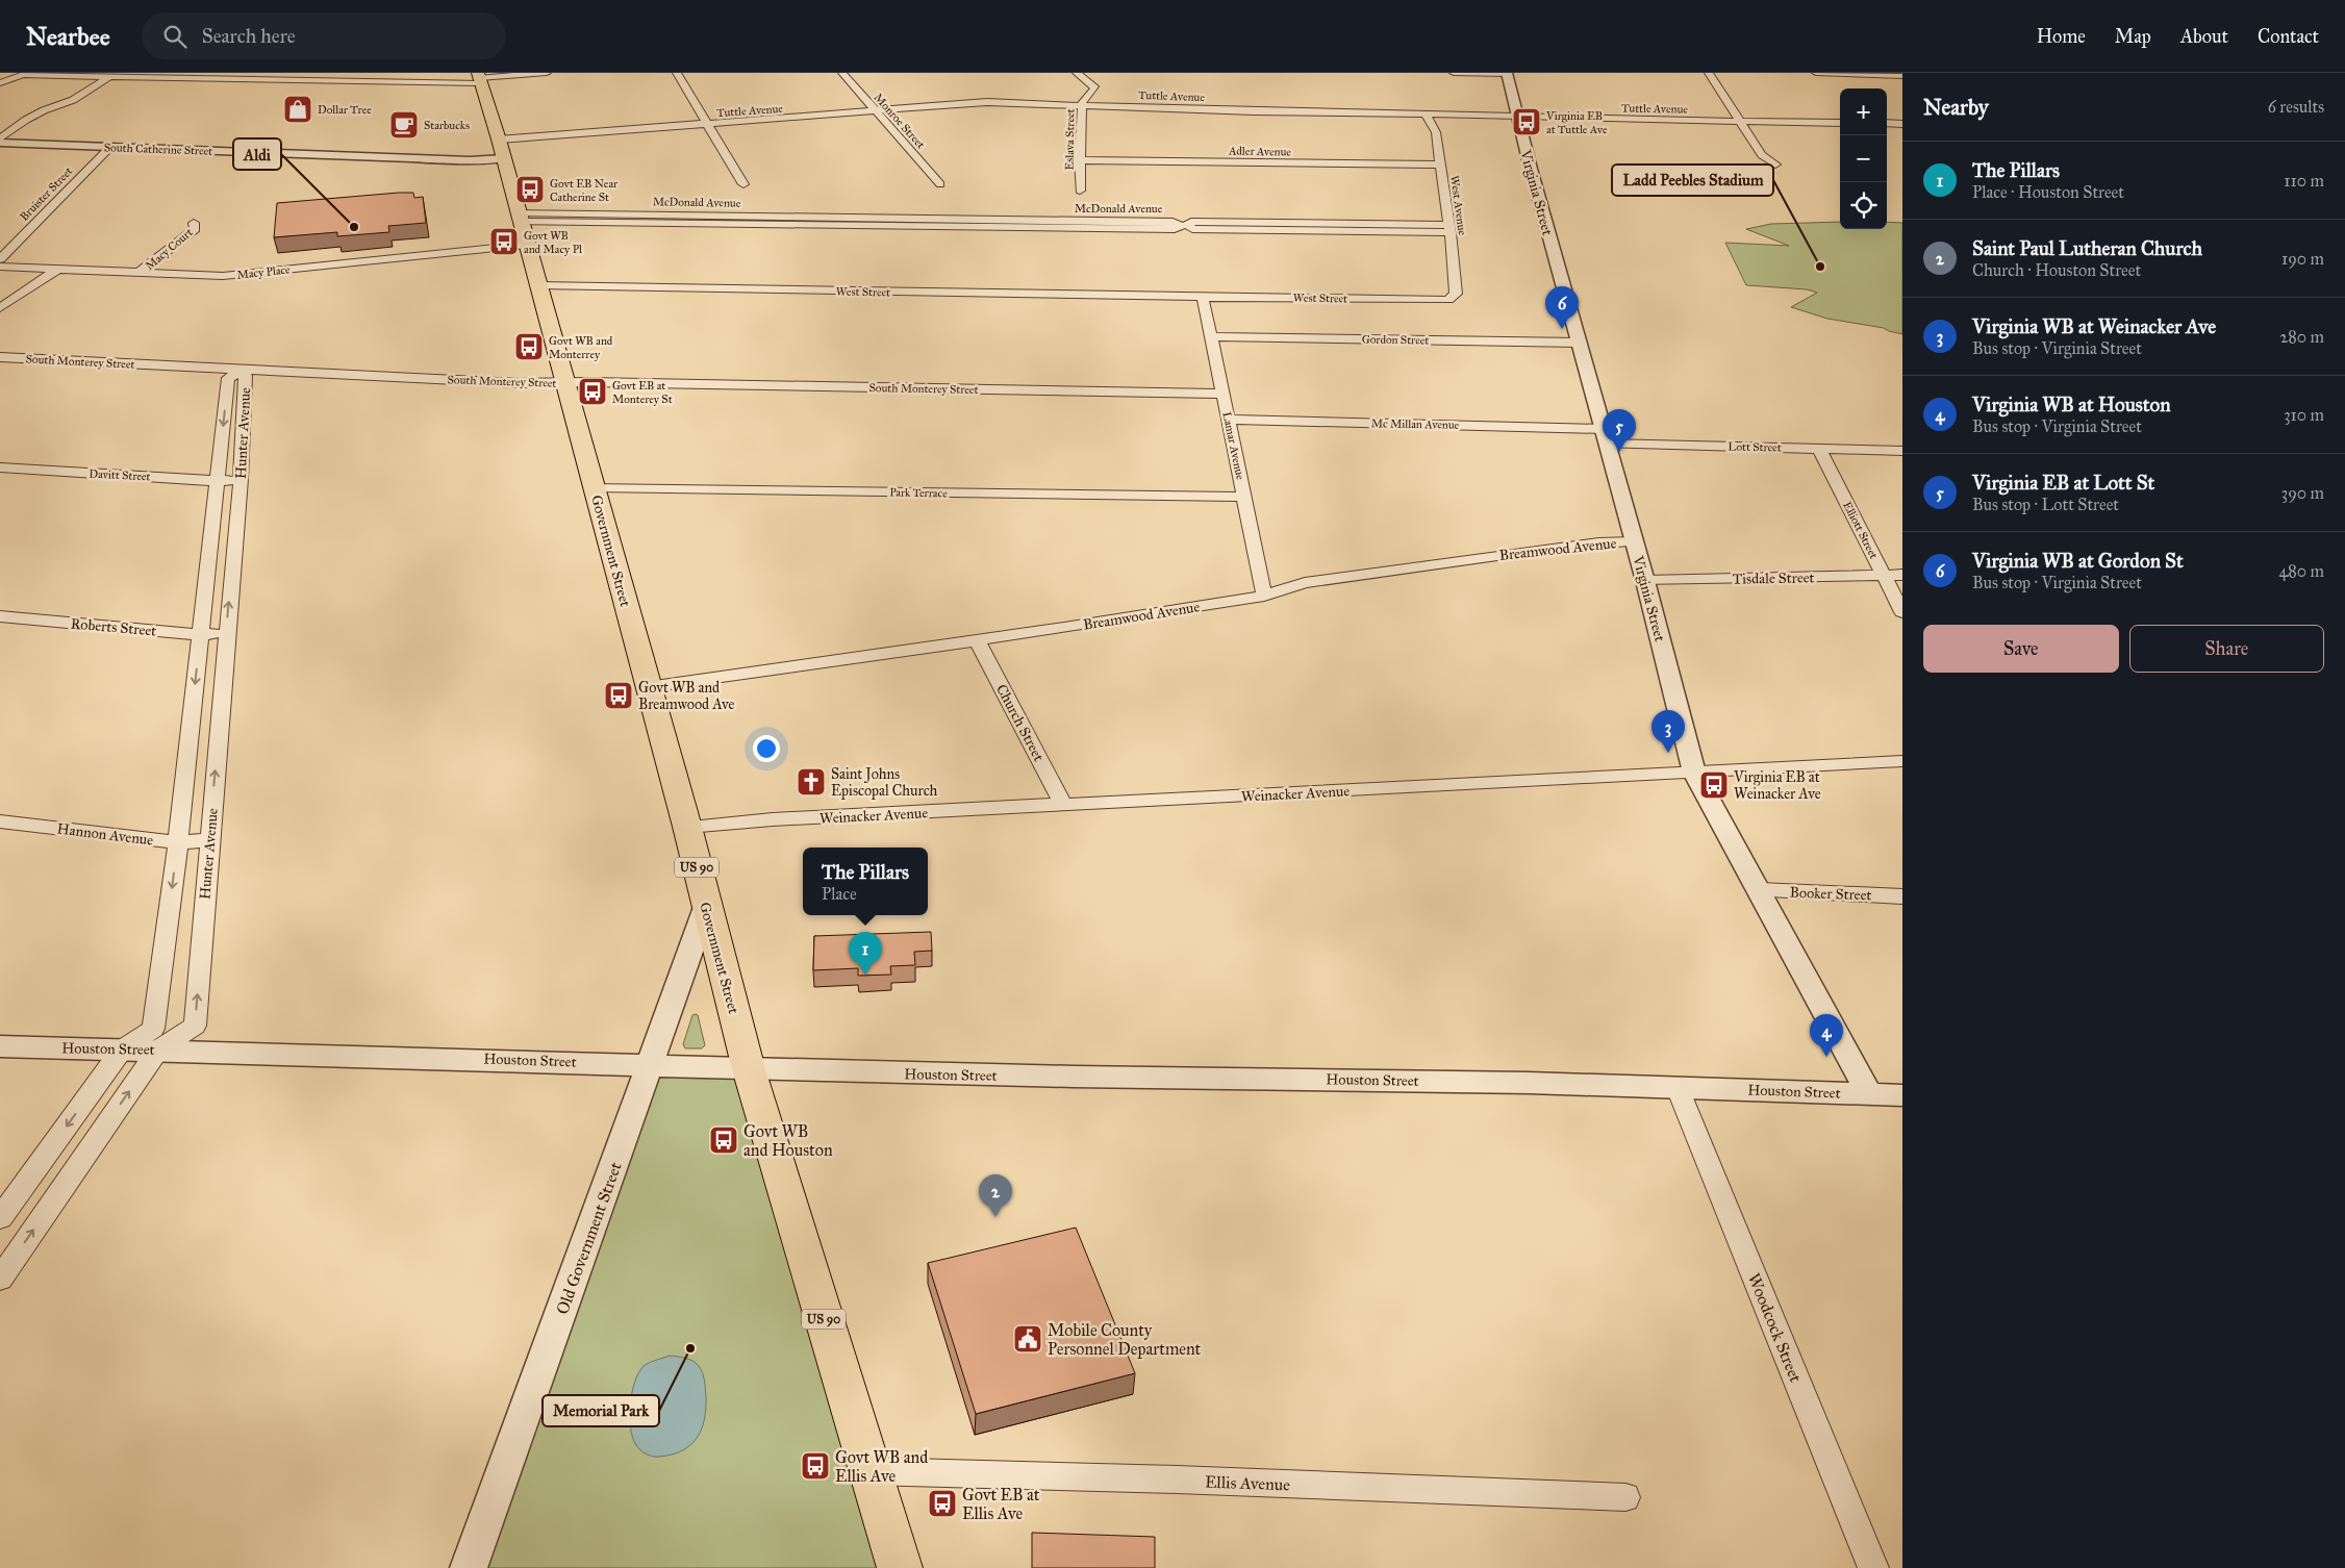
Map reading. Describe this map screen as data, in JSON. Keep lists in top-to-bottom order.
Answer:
{
  "streets": {
    "main road": ["Government Street", "US 90"],
    "street": [
      "Tuttle Avenue",
      "Monroe Street",
      "Eslava Street",
      "South Catherine Street",
      "Adler Avenue",
      "Virginia Street",
      "Bruister Street",
      "McDonald Avenue",
      "West Avenue",
      "Macy Court",
      "Macy Place",
      "West Street",
      "Gordon Street",
      "South Monterey Street",
      "Mc Millan Avenue",
      "Hunter Avenue",
      "Lamar Avenue",
      "Lott Street",
      "Davitt Street",
      "Park Terrace",
      "Elliott Street",
      "Breamwood Avenue",
      "Tisdale Street",
      "Roberts Street",
      "Church Street",
      "Weinacker Avenue",
      "Hannon Avenue",
      "Booker Street",
      "Houston Street",
      "Old Government Street",
      "Woodcock Street",
      "Ellis Avenue"
    ]
  },
  "crossings": [
    ["Tuttle Avenue", "Monroe Street"],
    ["Tuttle Avenue", "Eslava Street"],
    ["Tuttle Avenue", "South Catherine Street"],
    ["Tuttle Avenue", "Virginia Street"],
    ["Tuttle Avenue", "West Avenue"],
    ["Tuttle Avenue", "Government Street"],
    ["Eslava Street", "Adler Avenue"],
    ["South Catherine Street", "Bruister Street"],
    ["South Catherine Street", "Government Street"],
    ["Adler Avenue", "West Avenue"],
    ["Virginia Street", "Gordon Street"],
    ["Virginia Street", "Mc Millan Avenue"],
    ["Virginia Street", "Lott Street"],
    ["Virginia Street", "Breamwood Avenue"],
    ["Virginia Street", "Tisdale Street"],
    ["Virginia Street", "Weinacker Avenue"],
    ["Virginia Street", "Booker Street"],
    ["Virginia Street", "Houston Street"],
    ["McDonald Avenue", "Government Street"],
    ["West Avenue", "West Street"],
    ["Macy Court", "Macy Place"],
    ["Macy Place", "Government Street"],
    ["West Street", "Lamar Avenue"],
    ["West Street", "Government Street"],
    ["Gordon Street", "Lamar Avenue"],
    ["South Monterey Street", "Hunter Avenue"],
    ["South Monterey Street", "Lamar Avenue"],
    ["South Monterey Street", "Government Street"],
    ["Mc Millan Avenue", "Lamar Avenue"],
    ["Mc Millan Avenue", "Lott Street"],
    ["Hunter Avenue", "Davitt Street"],
    ["Hunter Avenue", "Roberts Street"],
    ["Hunter Avenue", "Hannon Avenue"],
    ["Hunter Avenue", "Houston Street"],
    ["Lamar Avenue", "Park Terrace"],
    ["Lamar Avenue", "Breamwood Avenue"],
    ["Lott Street", "Elliott Street"],
    ["Park Terrace", "Government Street"],
    ["Elliott Street", "Tisdale Street"],
    ["Breamwood Avenue", "Government Street"],
    ["Breamwood Avenue", "Church Street"],
    ["Government Street", "Weinacker Avenue"],
    ["Government Street", "Houston Street"],
    ["Government Street", "Old Government Street"],
    ["Government Street", "Ellis Avenue"],
    ["Church Street", "Weinacker Avenue"],
    ["Houston Street", "Old Government Street"],
    ["Houston Street", "Woodcock Street"]
  ],
  "places": {
    "shop": ["Dollar Tree"],
    "bus stop": [
      "Virginia EB at Tuttle Ave",
      "Govt EB Near Catherine St",
      "Govt WB and Macy Pl",
      "Govt WB and Monterrey",
      "Govt EB at Monterey St",
      "Govt WB and Breamwood Ave",
      "Virginia EB at Weinacker Ave",
      "Govt WB and Houston",
      "Govt WB and Ellis Ave",
      "Govt EB at Ellis Ave"
    ],
    "cafe": ["Starbucks"],
    "other": ["Aldi", "Ladd Peebles Stadium", "Memorial Park"],
    "church": ["Saint Johns Episcopal Church"],
    "public building": ["Mobile County Personnel Department"]
  },
  "page": {
    "header": "Nearbee",
    "search": "Search here",
    "nav": [
      "Home",
      "Map",
      "About",
      "Contact"
    ],
    "heading": ["Nearby", "6 results"],
    "map_buttons": ["+", "−"],
    "list": [
      {
        "mark": "1",
        "name": "The Pillars",
        "note": "Place · Houston Street",
        "value": "110 m"
      },
      {
        "mark": "2",
        "name": "Saint Paul Lutheran Church",
        "note": "Church · Houston Street",
        "value": "190 m"
      },
      {
        "mark": "3",
        "name": "Virginia WB at Weinacker Ave",
        "note": "Bus stop · Virginia Street",
        "value": "280 m"
      },
      {
        "mark": "4",
        "name": "Virginia WB at Houston",
        "note": "Bus stop · Virginia Street",
        "value": "310 m"
      },
      {
        "mark": "5",
        "name": "Virginia EB at Lott St",
        "note": "Bus stop · Lott Street",
        "value": "390 m"
      },
      {
        "mark": "6",
        "name": "Virginia WB at Gordon St",
        "note": "Bus stop · Virginia Street",
        "value": "480 m"
      }
    ],
    "pins": [
      "6",
      "5",
      "3",
      "1",
      "4",
      "2"
    ],
    "buttons": ["Save", "Share"],
    "popup": ["The Pillars", "Place"]
  }
}
